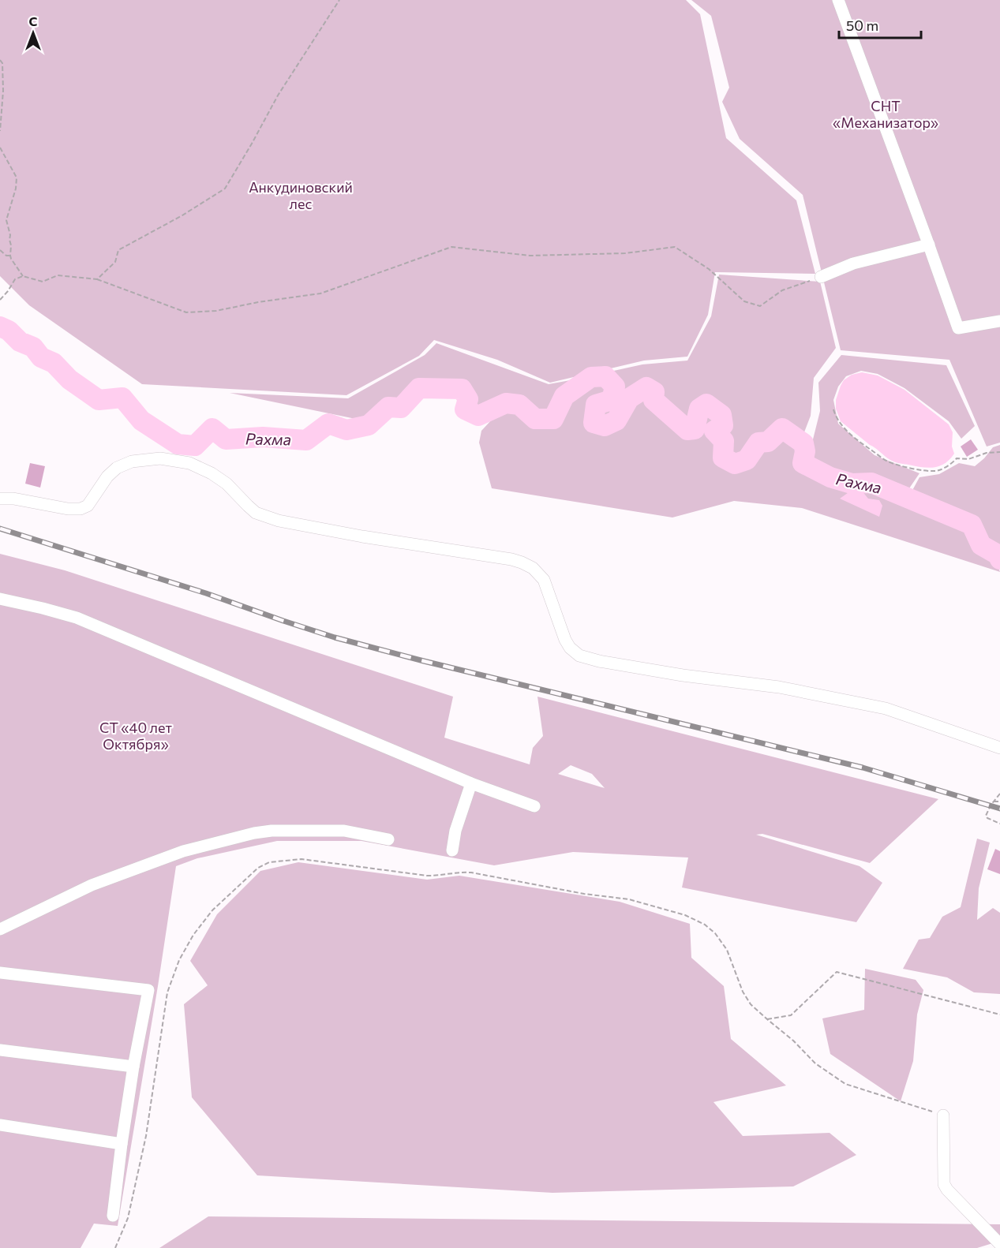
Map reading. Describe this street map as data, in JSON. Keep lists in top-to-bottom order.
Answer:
{
  "water": ["Рахма"],
  "parks": ["СНТ «Механизатор»", "Анкудиновский лес", "СТ «40 лет Октября»"],
  "scale_bar": "50 m",
  "north": "top"
}
